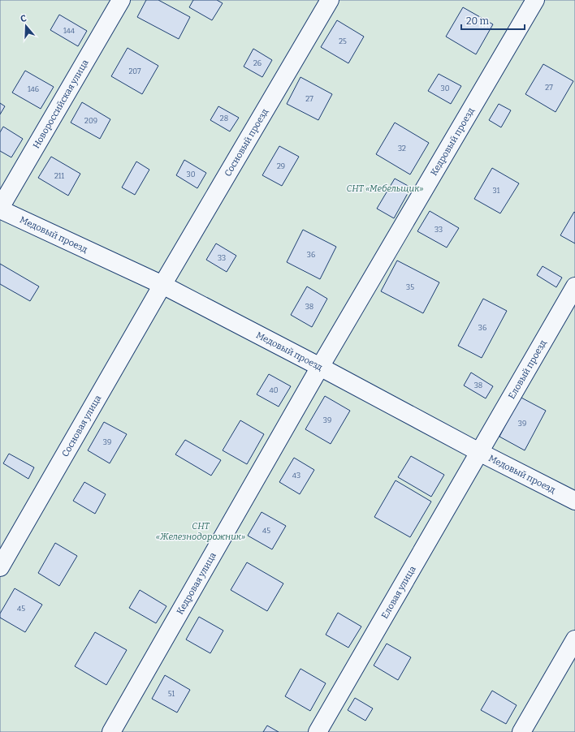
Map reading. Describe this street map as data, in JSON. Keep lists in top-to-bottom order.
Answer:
{
  "streets": {
    "street": [
      "Новороссийская улица",
      "Кедровый проезд",
      "Сосновый проезд",
      "Медовый проезд",
      "Еловый проезд",
      "Сосновая улица",
      "Кедровая улица",
      "Еловая улица"
    ]
  },
  "crossings": [
    ["Новороссийская улица", "Медовый проезд"],
    ["Кедровый проезд", "Медовый проезд"],
    ["Кедровый проезд", "Кедровая улица"],
    ["Сосновый проезд", "Медовый проезд"],
    ["Сосновый проезд", "Сосновая улица"],
    ["Медовый проезд", "Еловый проезд"],
    ["Медовый проезд", "Сосновая улица"],
    ["Медовый проезд", "Кедровая улица"],
    ["Медовый проезд", "Еловая улица"],
    ["Еловый проезд", "Еловая улица"]
  ],
  "parks": ["СНТ «Мебельщик»", "СНТ «Железнодорожник»"],
  "house_numbers": [
    "144",
    "25",
    "26",
    "207",
    "27",
    "30",
    "146",
    "27",
    "28",
    "209",
    "32",
    "29",
    "30",
    "211",
    "31",
    "33",
    "36",
    "33",
    "35",
    "38",
    "36",
    "38",
    "40",
    "39",
    "39",
    "39",
    "43",
    "45",
    "45",
    "51"
  ],
  "scale_bar": "20 m",
  "north": "top"
}
